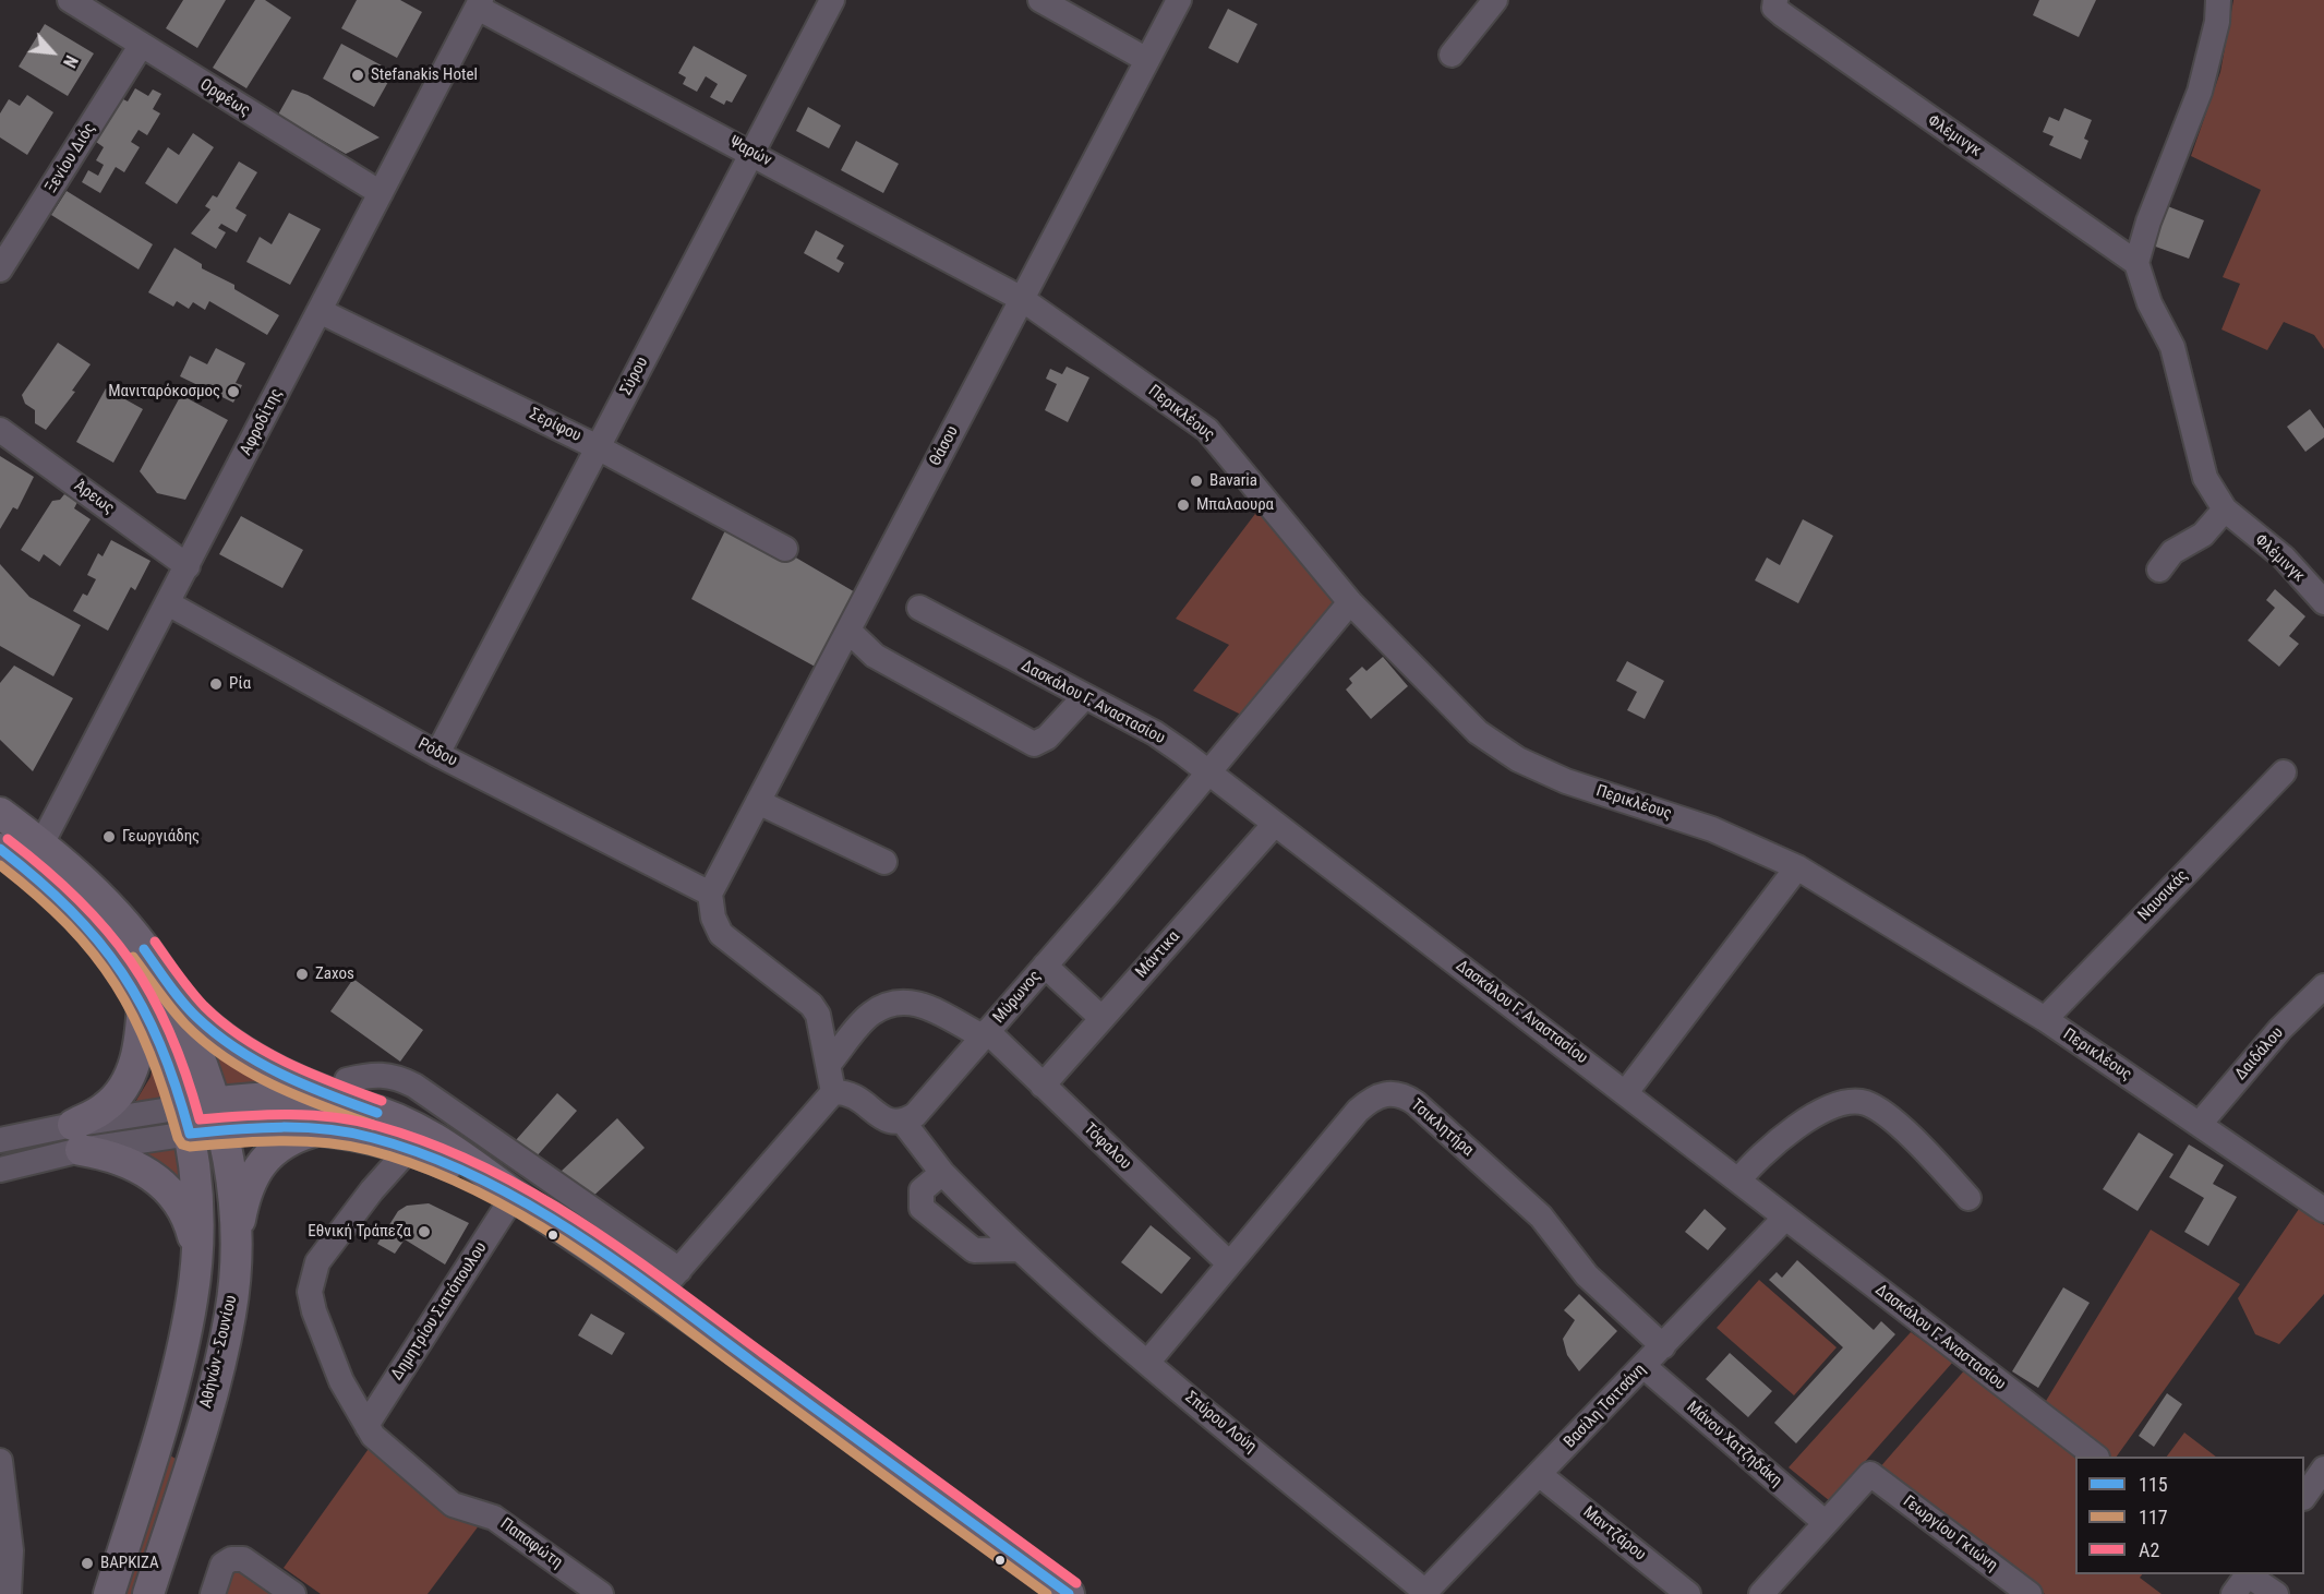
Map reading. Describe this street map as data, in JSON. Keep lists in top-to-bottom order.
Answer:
{
  "streets": {
    "main road": ["Αθήνών - Σουνίου"],
    "street": [
      "Ορφέως",
      "Φλέμινγκ",
      "Ψαρών",
      "Ξενίου Διός",
      "Σύρου",
      "Περικλέους",
      "Αφροδίτης",
      "Σερίφου",
      "Θάσου",
      "Άρεως",
      "Δασκάλου Γ. Αναστασίου",
      "Ρόδου",
      "Ναυσικάς",
      "Μάντικα",
      "Μύρωνος",
      "Δαιδάλου",
      "Τσικλητήρα",
      "Τόφαλου",
      "Δημητρίου Σιατόπουλου",
      "Βασίλη Τσιτσάνη",
      "Σπύρου Λούη",
      "Μάνου Χατζηδάκη",
      "Μαντζάρου",
      "Γεωργίου Γκιώνη",
      "Παπαφώτη"
    ]
  },
  "crossings": [
    ["Ορφέως", "Ξενίου Διός"],
    ["Ορφέως", "Αφροδίτης"],
    ["Ψαρών", "Σύρου"],
    ["Ψαρών", "Περικλέους"],
    ["Ψαρών", "Αφροδίτης"],
    ["Ψαρών", "Θάσου"],
    ["Σύρου", "Σερίφου"],
    ["Σύρου", "Ρόδου"],
    ["Περικλέους", "Θάσου"],
    ["Περικλέους", "Ναυσικάς"],
    ["Περικλέους", "Μύρωνος"],
    ["Περικλέους", "Δαιδάλου"],
    ["Αφροδίτης", "Σερίφου"],
    ["Αφροδίτης", "Άρεως"],
    ["Αφροδίτης", "Ρόδου"],
    ["Θάσου", "Ρόδου"],
    ["Δασκάλου Γ. Αναστασίου", "Μάντικα"],
    ["Δασκάλου Γ. Αναστασίου", "Μύρωνος"],
    ["Δασκάλου Γ. Αναστασίου", "Βασίλη Τσιτσάνη"],
    ["Μάντικα", "Τόφαλου"],
    ["Μύρωνος", "Τόφαλου"],
    ["Μύρωνος", "Σπύρου Λούη"],
    ["Τσικλητήρα", "Τόφαλου"],
    ["Τσικλητήρα", "Βασίλη Τσιτσάνη"],
    ["Τσικλητήρα", "Σπύρου Λούη"],
    ["Δημητρίου Σιατόπουλου", "Παπαφώτη"],
    ["Βασίλη Τσιτσάνη", "Σπύρου Λούη"],
    ["Βασίλη Τσιτσάνη", "Μάνου Χατζηδάκη"],
    ["Βασίλη Τσιτσάνη", "Μαντζάρου"],
    ["Μάνου Χατζηδάκη", "Γεωργίου Γκιώνη"]
  ],
  "places": [
    "Stefanakis Hotel",
    "Μανιταρόκοσμος",
    "Bavaria",
    "Μπαλαουρα",
    "Ρία",
    "Γεωργιάδης",
    "Zaxos",
    "Εθνική Τράπεζα",
    "ΒΑΡΚΙΖΑ"
  ],
  "lines": ["transit line Α2", "transit line 115", "transit line 117"],
  "legend": ["115", "117", "Α2"],
  "north": "bottom right"
}
